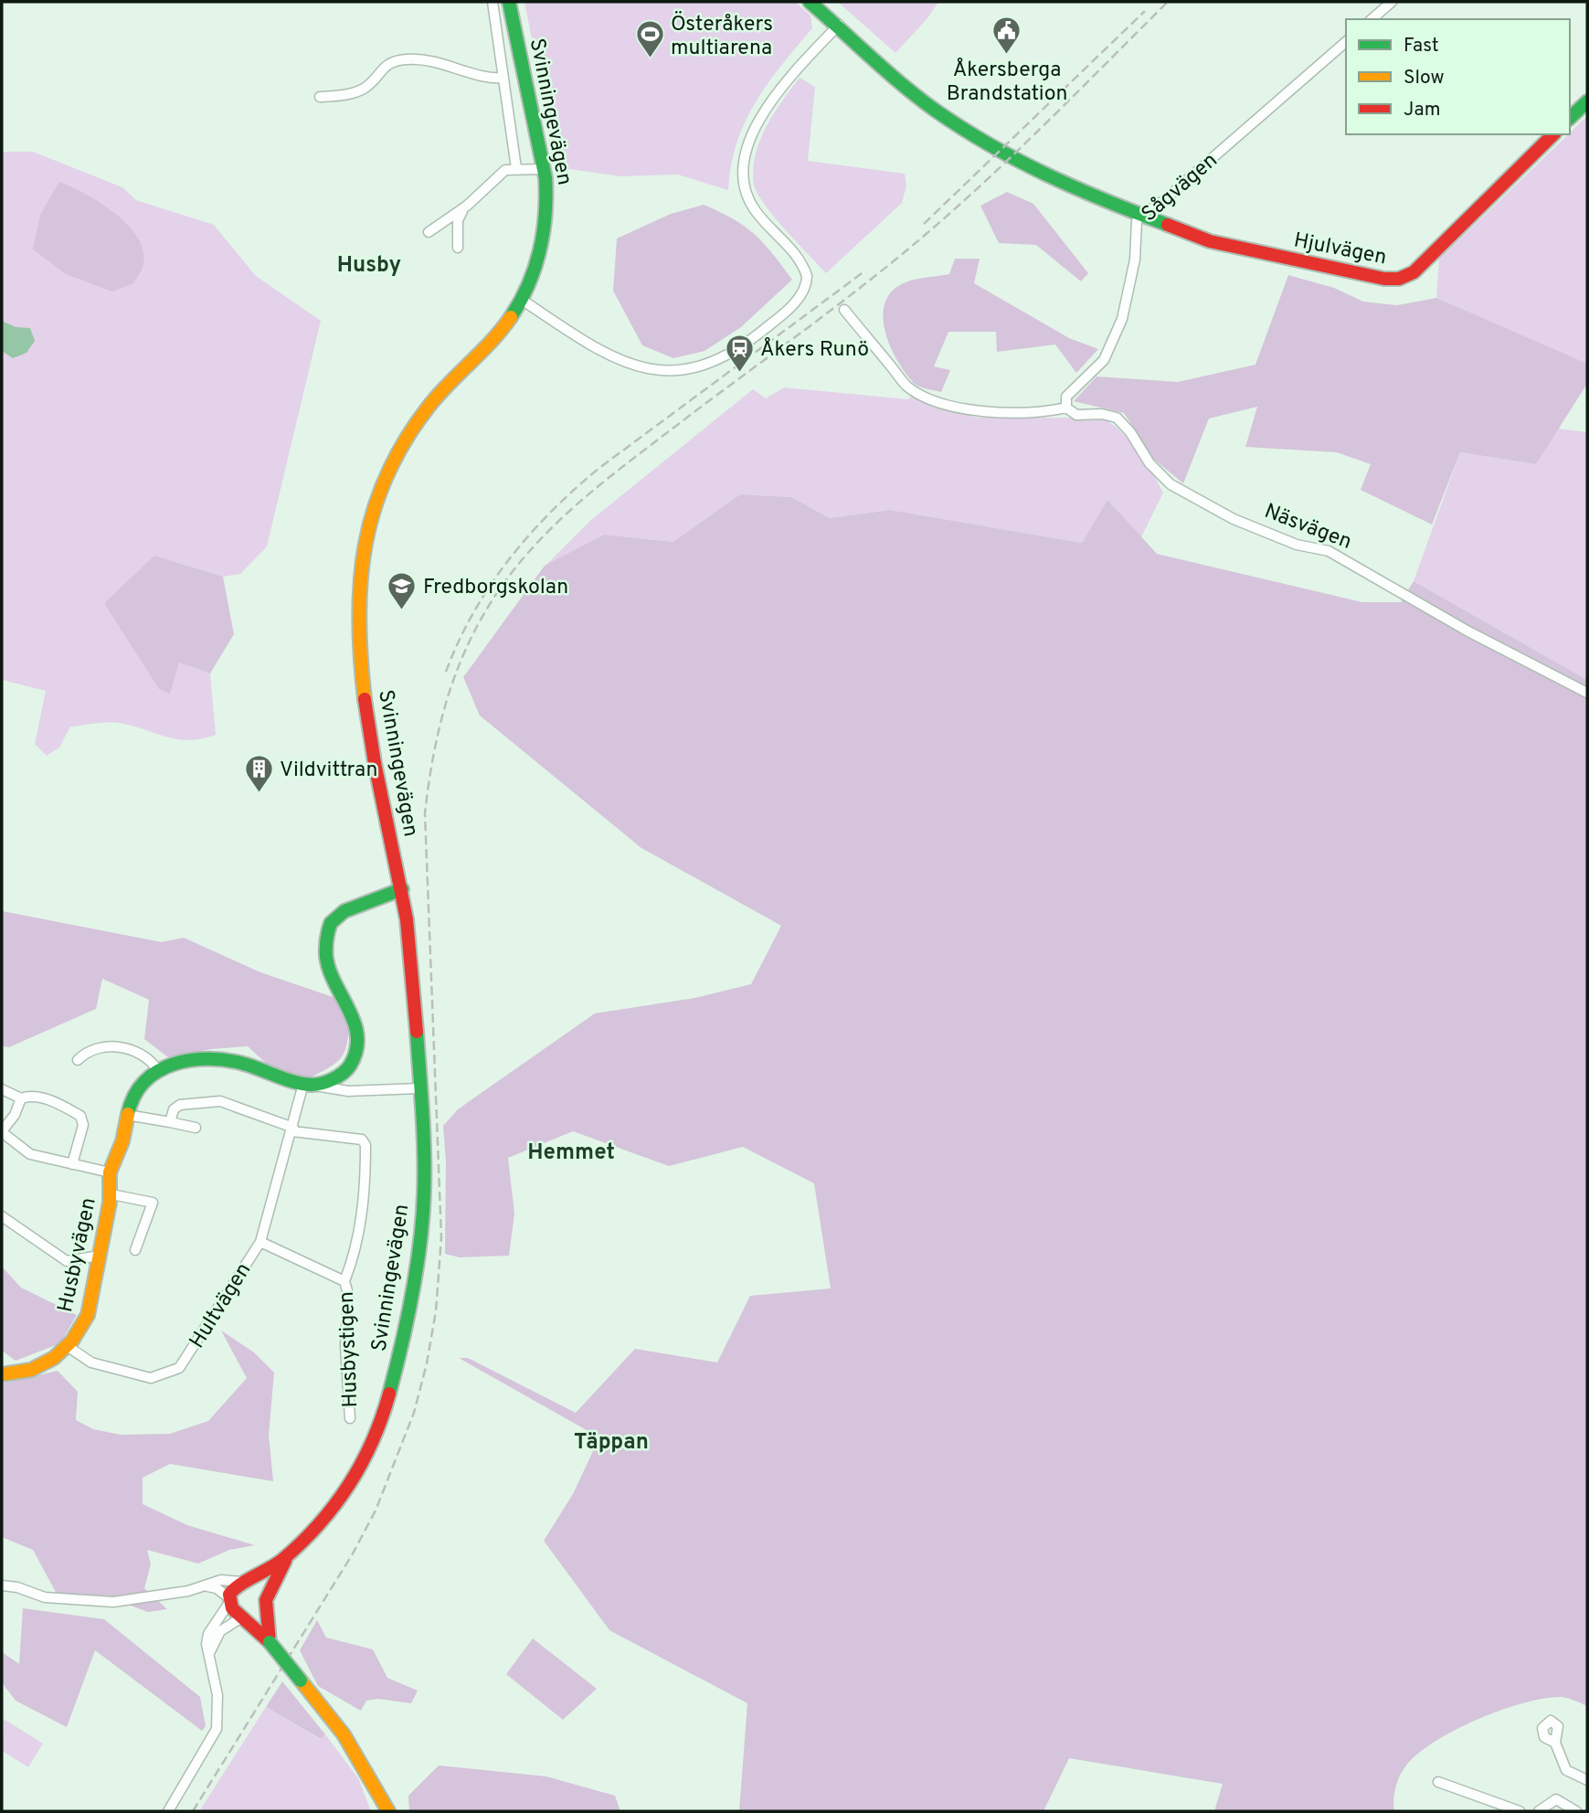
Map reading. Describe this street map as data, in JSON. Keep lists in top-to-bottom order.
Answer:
{
  "streets": {
    "main road": ["Svinningevägen", "Hjulvägen", "Husbyvägen"],
    "street": [
      "Sågvägen",
      "Näsvägen",
      "Hultvägen",
      "Husbystigen"
    ]
  },
  "crossings": [
    ["Sågvägen", "Hjulvägen"],
    ["Sågvägen", "Näsvägen"],
    ["Husbyvägen", "Hultvägen"],
    ["Hultvägen", "Husbystigen"]
  ],
  "districts": ["Husby", "Hemmet", "Täppan"],
  "places": {
    "public building": ["Åkersberga Brandstation"],
    "sports": ["Österåkers multiarena"],
    "station": ["Åkers Runö"],
    "school or university": ["Fredborgskolan"],
    "building": ["Vildvittran"]
  },
  "legend": ["Fast", "Slow", "Jam"]
}
